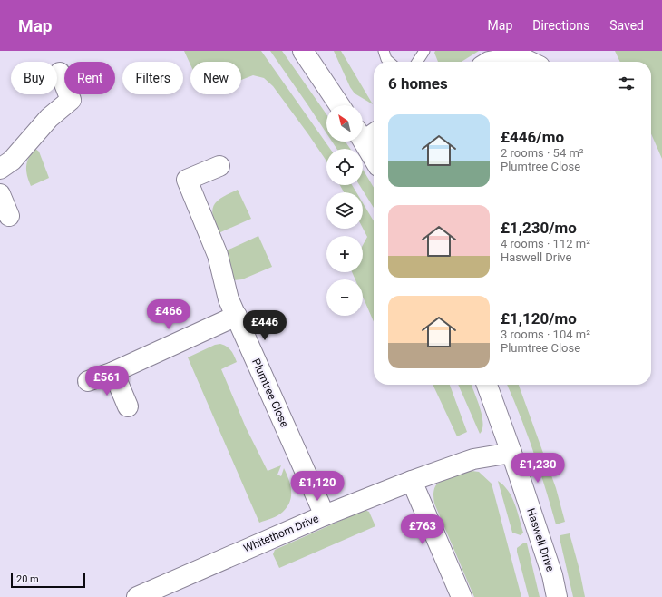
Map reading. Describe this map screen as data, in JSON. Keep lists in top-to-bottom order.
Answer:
{
  "streets": {
    "street": ["Plumtree Close", "Whitethorn Drive", "Haswell Drive"]
  },
  "crossings": [
    ["Plumtree Close", "Whitethorn Drive"],
    ["Whitethorn Drive", "Haswell Drive"]
  ],
  "scale_bar": "20 m",
  "north": "top left",
  "page": {
    "header": "Map",
    "nav": ["Map", "Directions", "Saved"],
    "chip": [
      "Buy",
      "Rent",
      "Filters",
      "New"
    ],
    "heading": "6 homes",
    "map_buttons": ["+", "−"],
    "list": [
      {
        "name": "£446/mo",
        "note": "2 rooms · 54 m² · Plumtree Close"
      },
      {
        "name": "£1,230/mo",
        "note": "4 rooms · 112 m² · Haswell Drive"
      },
      {
        "name": "£1,120/mo",
        "note": "3 rooms · 104 m² · Plumtree Close"
      }
    ],
    "price": [
      "£466",
      "£446",
      "£561",
      "£1,230",
      "£1,120",
      "£763"
    ],
    "scale": "20 m"
  }
}
